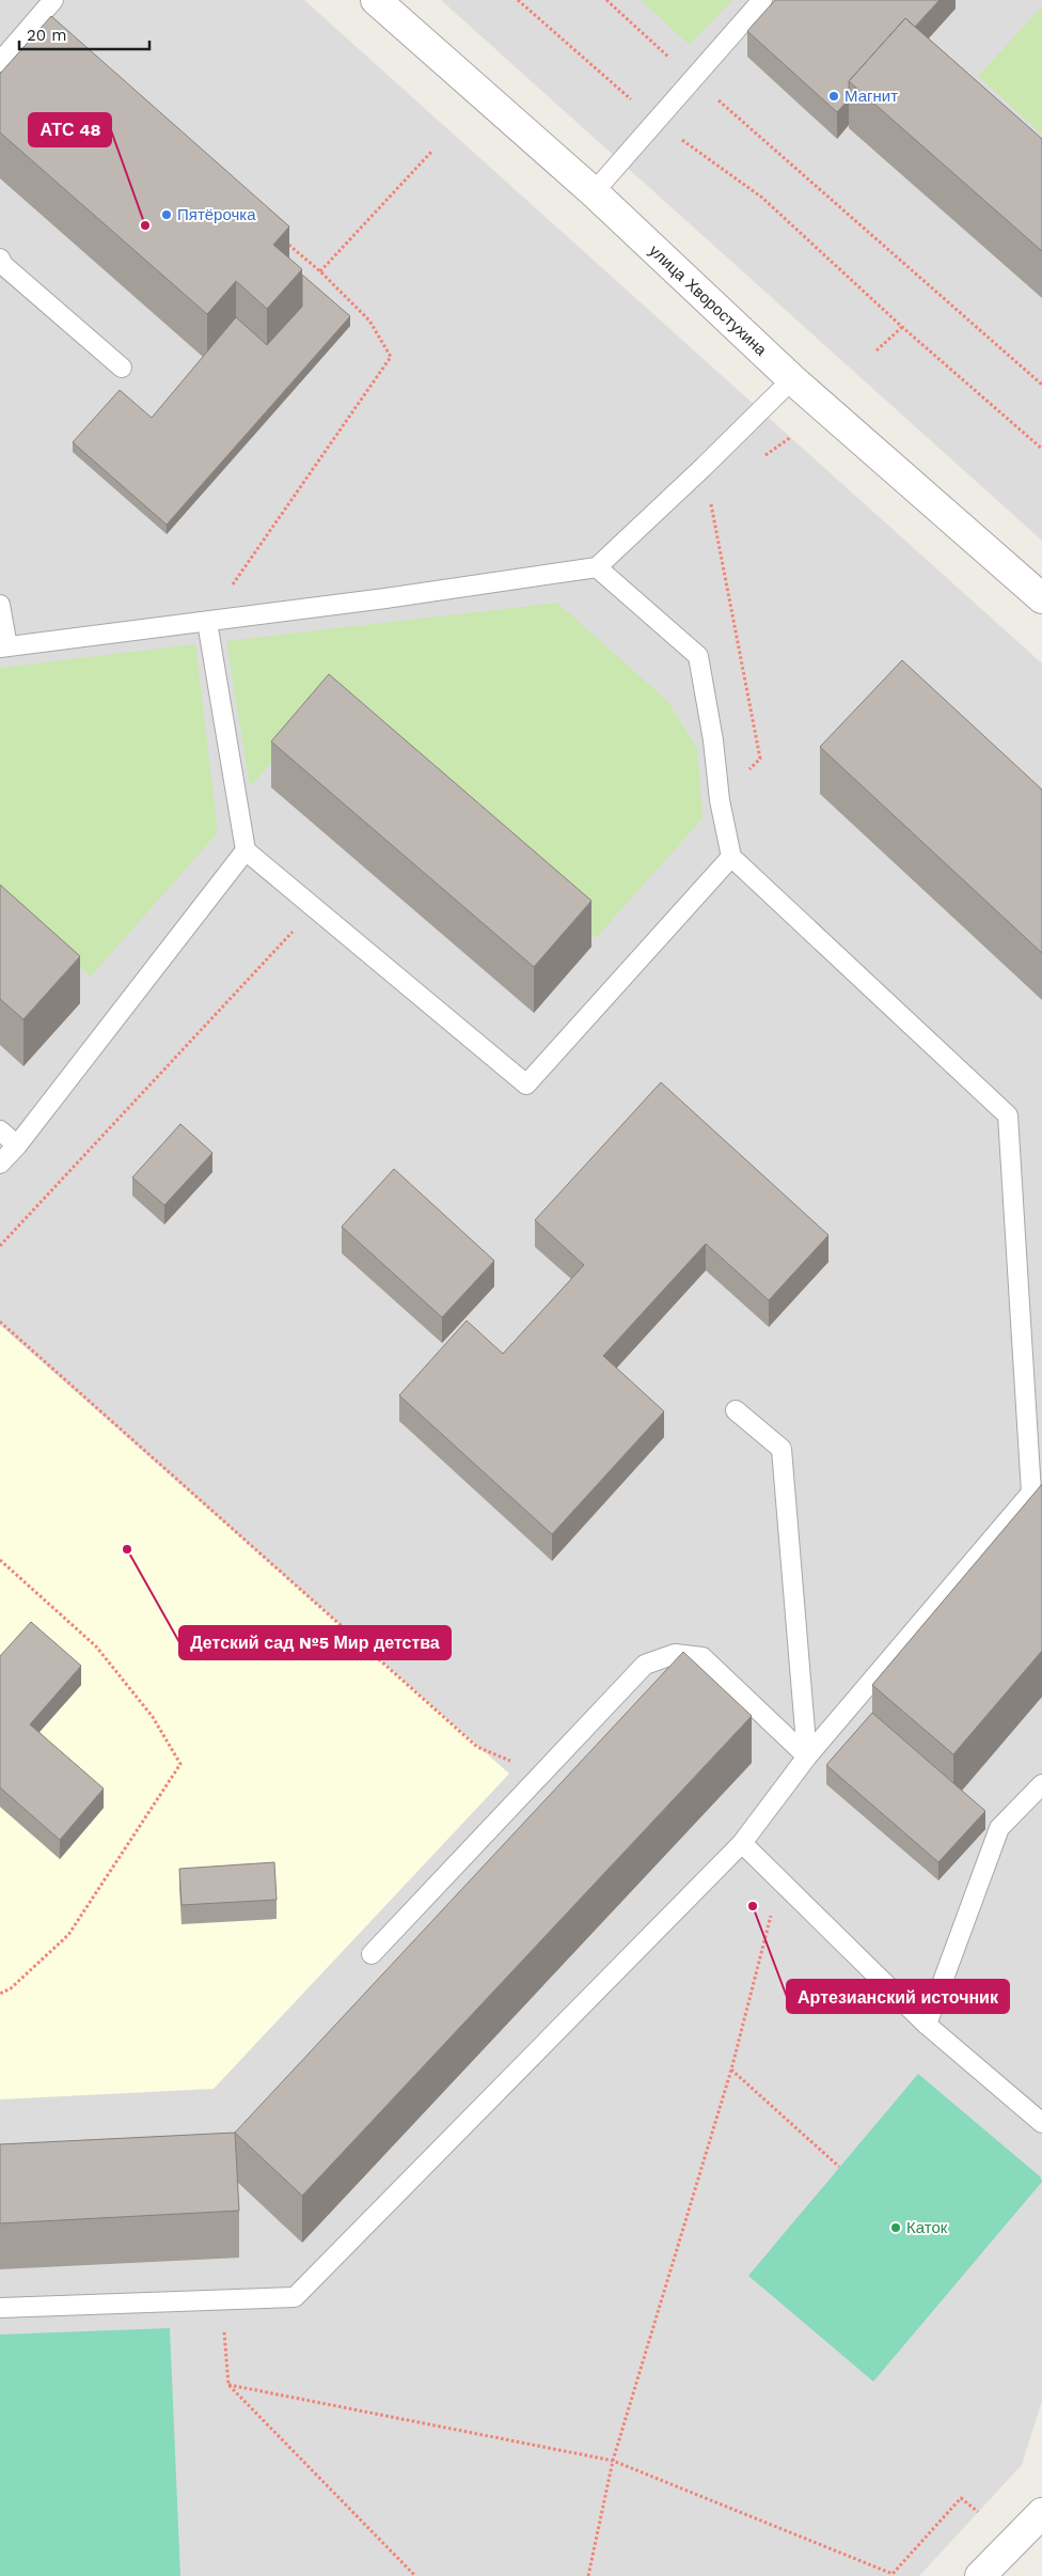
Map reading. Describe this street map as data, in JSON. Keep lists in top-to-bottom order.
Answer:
{
  "streets": {
    "street": ["улица Хворостухина"]
  },
  "places": [
    "Магнит",
    "Пятёрочка",
    "АТС 48",
    "Детский сад №5 Мир детства",
    "Артезианский источник",
    "Каток"
  ],
  "scale_bar": "20 m"
}
